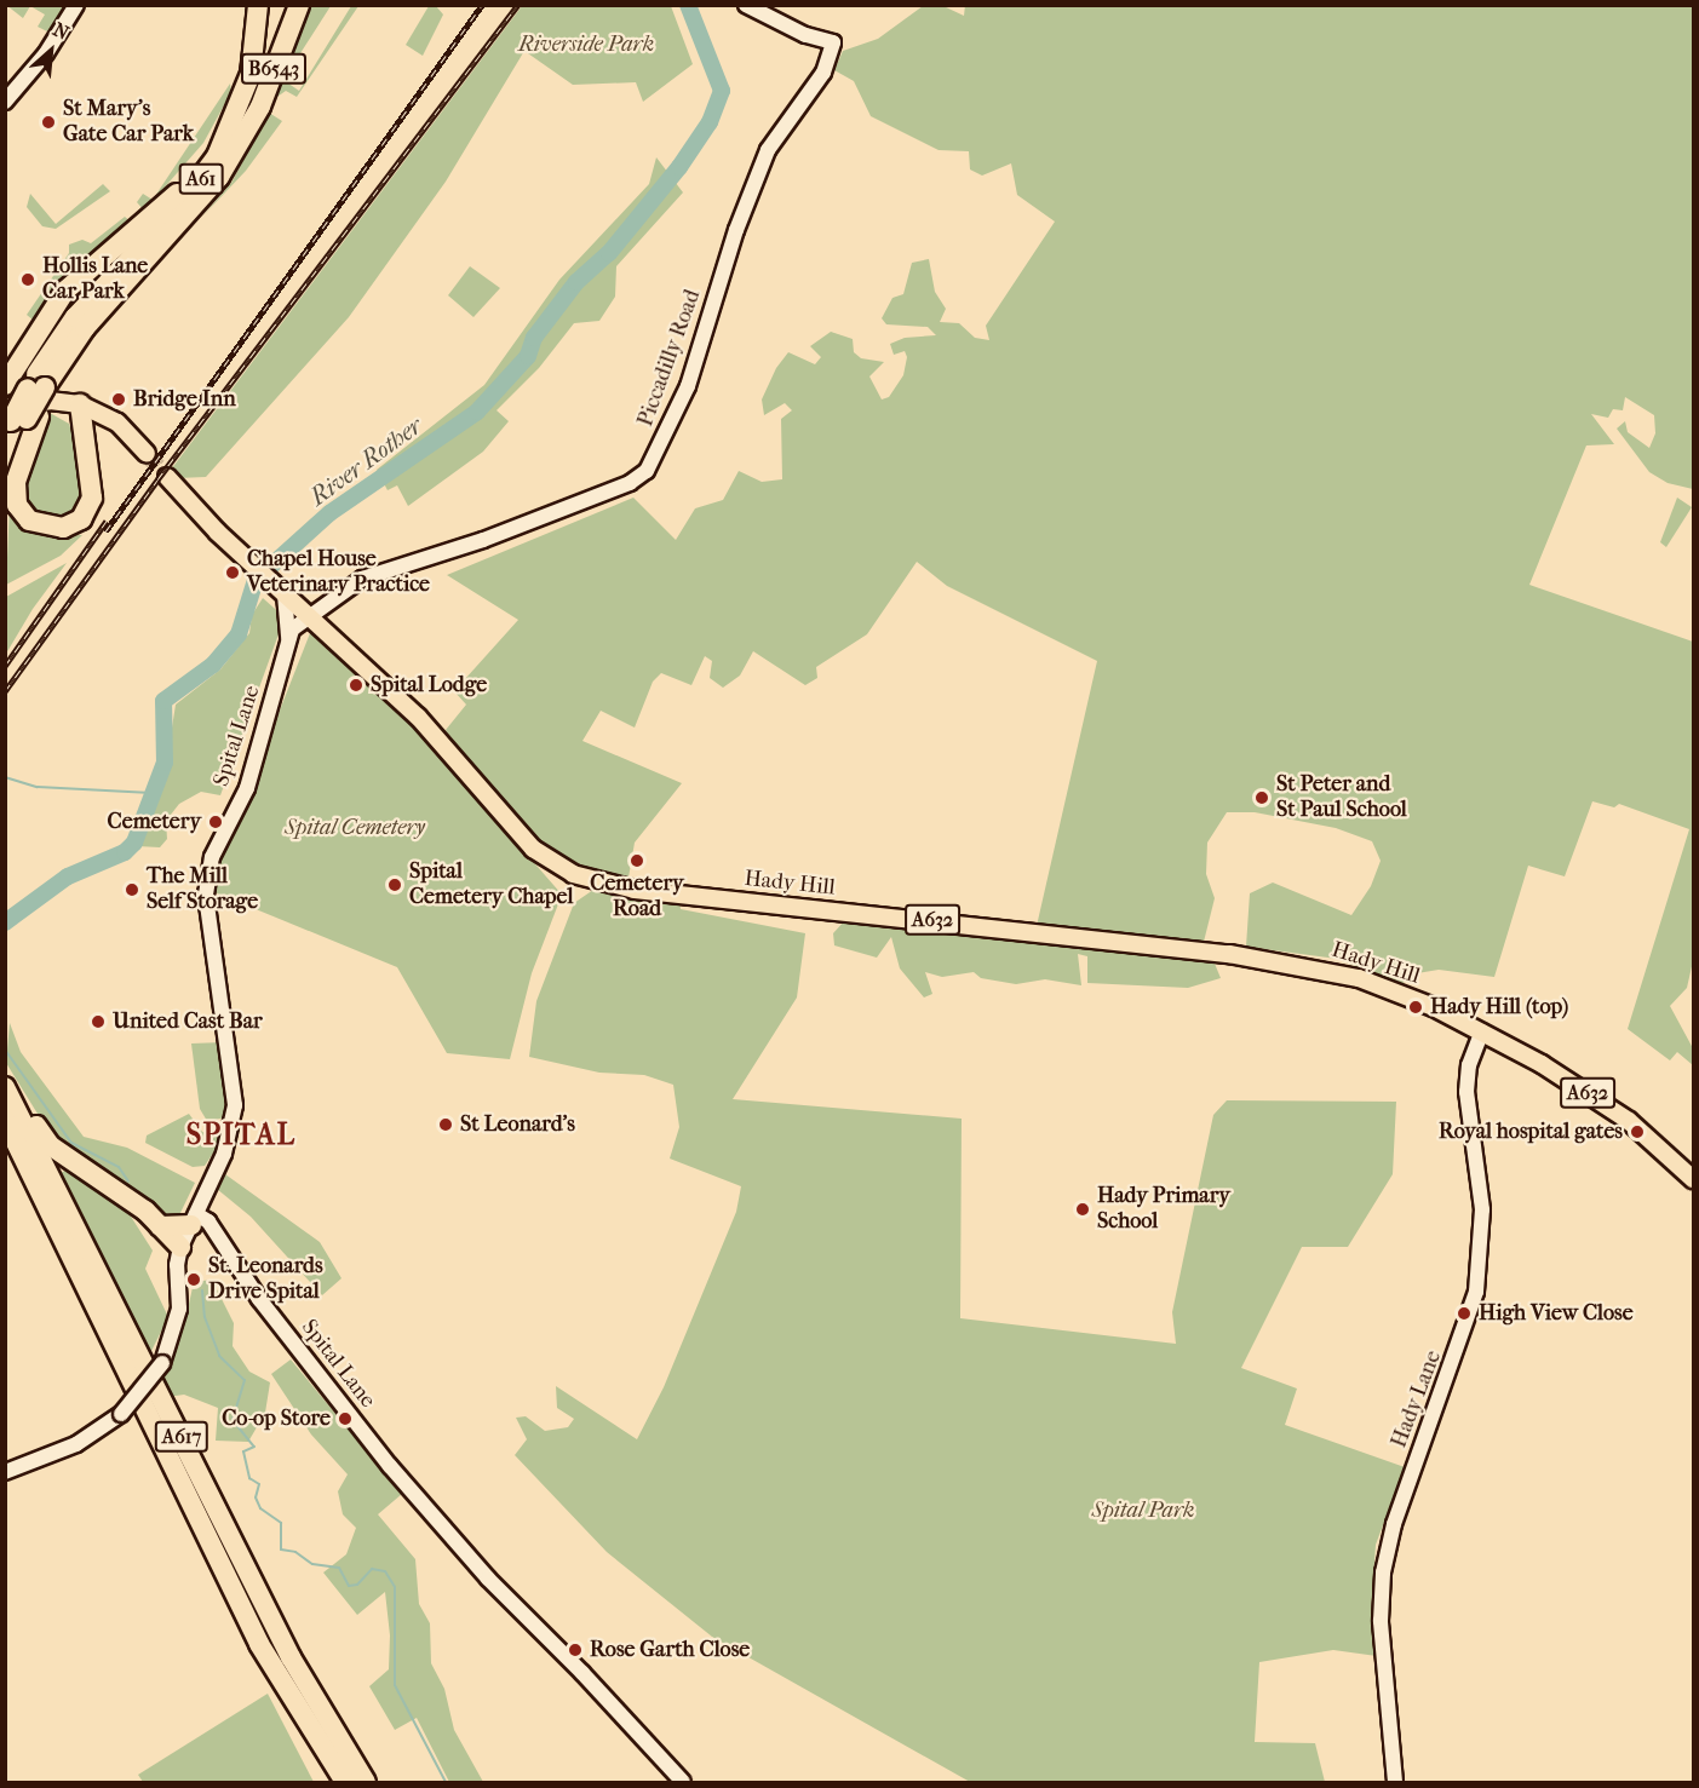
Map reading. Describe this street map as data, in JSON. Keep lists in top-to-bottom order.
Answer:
{
  "streets": {
    "highway": ["B6543", "A61", "A617"],
    "main road": ["Hady Hill", "A632"],
    "street": ["Piccadilly Road", "Spital Lane", "Hady Lane"]
  },
  "crossings": [
    ["B6543", "A61"],
    ["Piccadilly Road", "Spital Lane"],
    ["Piccadilly Road", "Hady Hill"],
    ["Spital Lane", "Hady Hill"],
    ["Hady Hill", "Hady Lane"]
  ],
  "districts": ["SPITAL"],
  "water": ["River Rother"],
  "parks": ["Riverside Park", "Spital Cemetery", "Spital Park"],
  "places": [
    "St Mary's Gate Car Park",
    "Hollis Lane Car Park",
    "Bridge Inn",
    "Chapel House Veterinary Practice",
    "Spital Lodge",
    "St Peter and St Paul School",
    "Cemetery",
    "Cemetery Road",
    "Spital Cemetery Chapel",
    "The Mill Self Storage",
    "Hady Hill (top)",
    "United Cast Bar",
    "St Leonard's",
    "Royal hospital gates",
    "Hady Primary School",
    "St. Leonards Drive Spital",
    "High View Close",
    "Co-op Store",
    "Rose Garth Close"
  ],
  "north": "top right"
}
